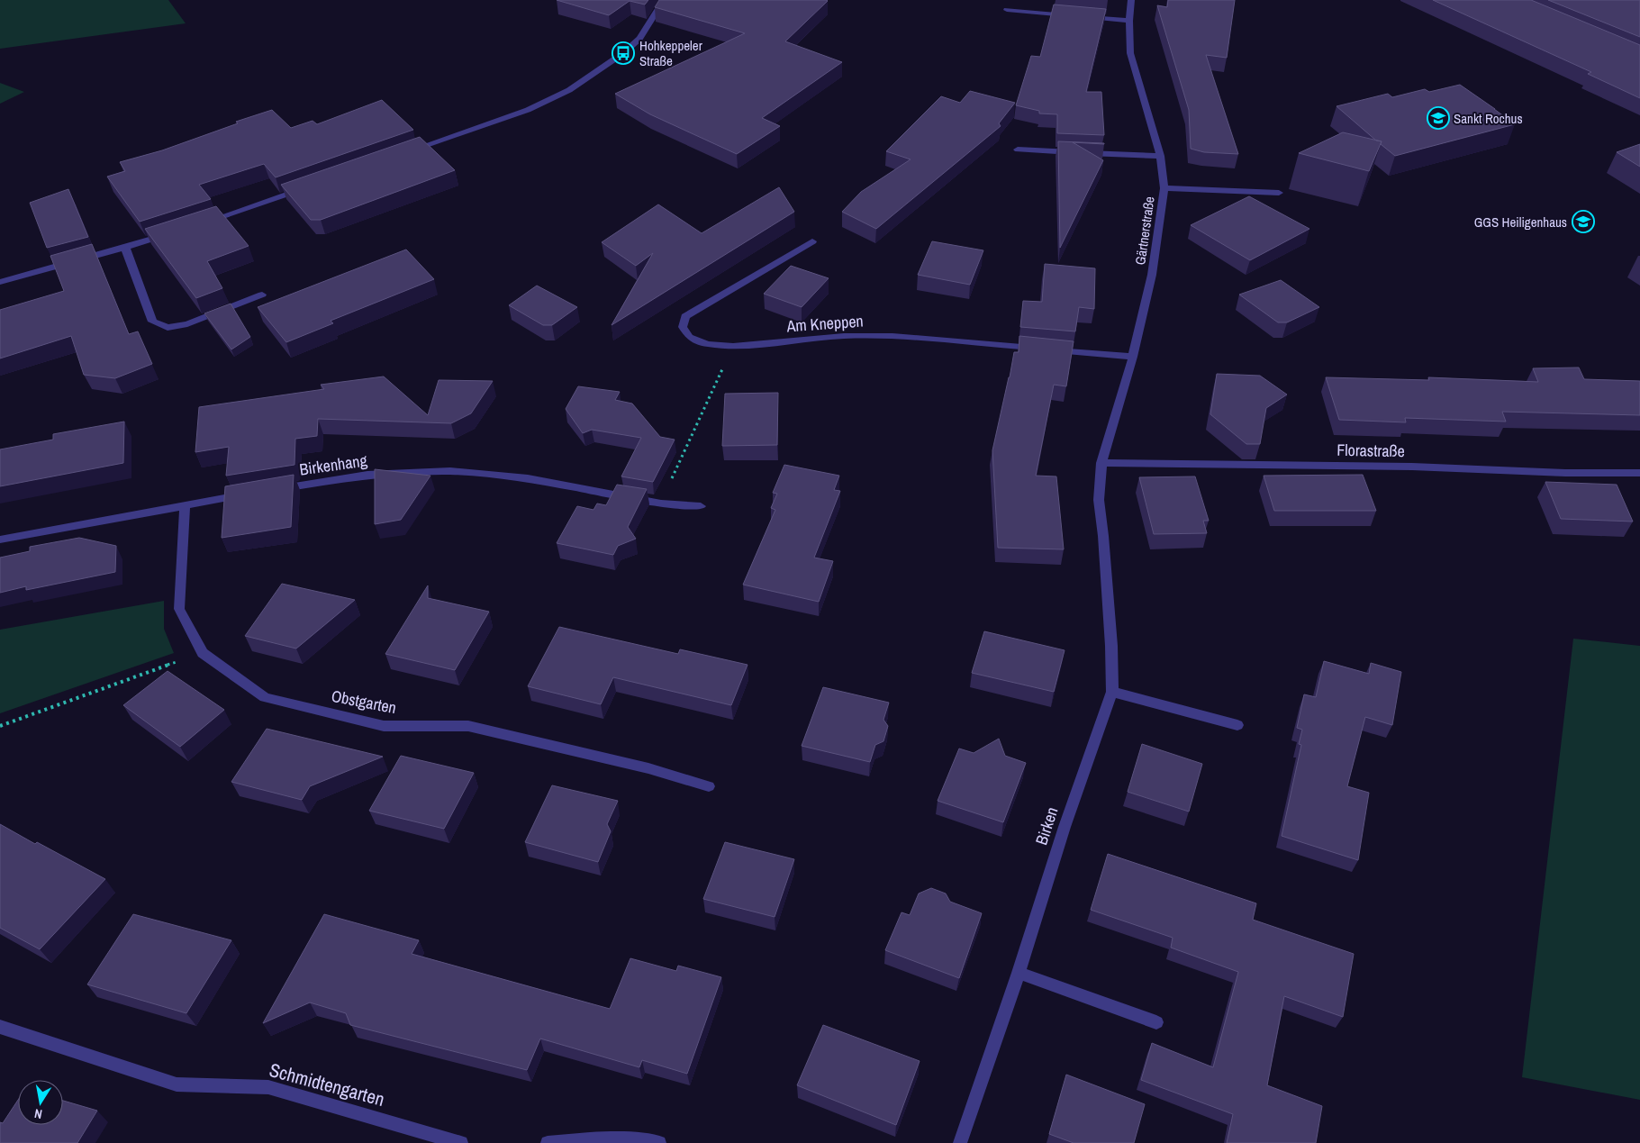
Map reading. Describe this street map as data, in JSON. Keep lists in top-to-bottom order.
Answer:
{
  "streets": {
    "street": [
      "Gärtnerstraße",
      "Am Kneppen",
      "Florastraße",
      "Birkenhang",
      "Obstgarten",
      "Birken",
      "Schmidtengarten"
    ]
  },
  "crossings": [
    ["Gärtnerstraße", "Am Kneppen"],
    ["Gärtnerstraße", "Florastraße"],
    ["Gärtnerstraße", "Birken"],
    ["Florastraße", "Birken"]
  ],
  "places": {
    "bus stop": ["Hohkeppeler Straße"],
    "school or university": ["Sankt Rochus", "GGS Heiligenhaus"]
  },
  "north": "bottom"
}
